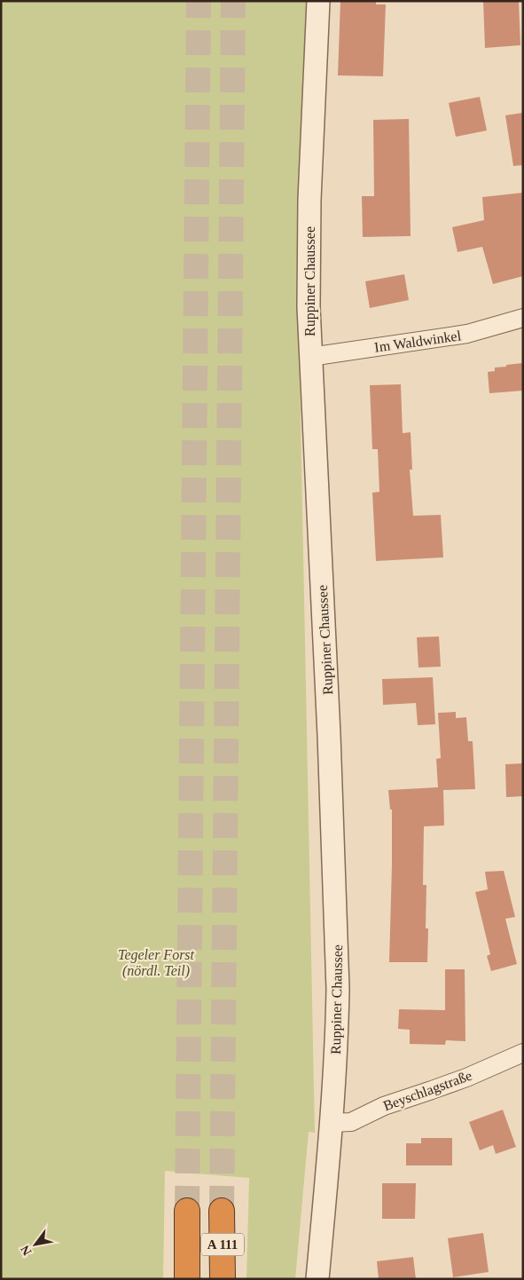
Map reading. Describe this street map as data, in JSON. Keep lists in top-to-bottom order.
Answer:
{
  "streets": {
    "highway": ["A 111"],
    "street": ["Ruppiner Chaussee", "Im Waldwinkel", "Beyschlagstraße"]
  },
  "crossings": [
    ["Ruppiner Chaussee", "Im Waldwinkel"],
    ["Ruppiner Chaussee", "Beyschlagstraße"]
  ],
  "parks": ["Tegeler Forst (nördl. Teil)"],
  "north": "bottom left"
}
